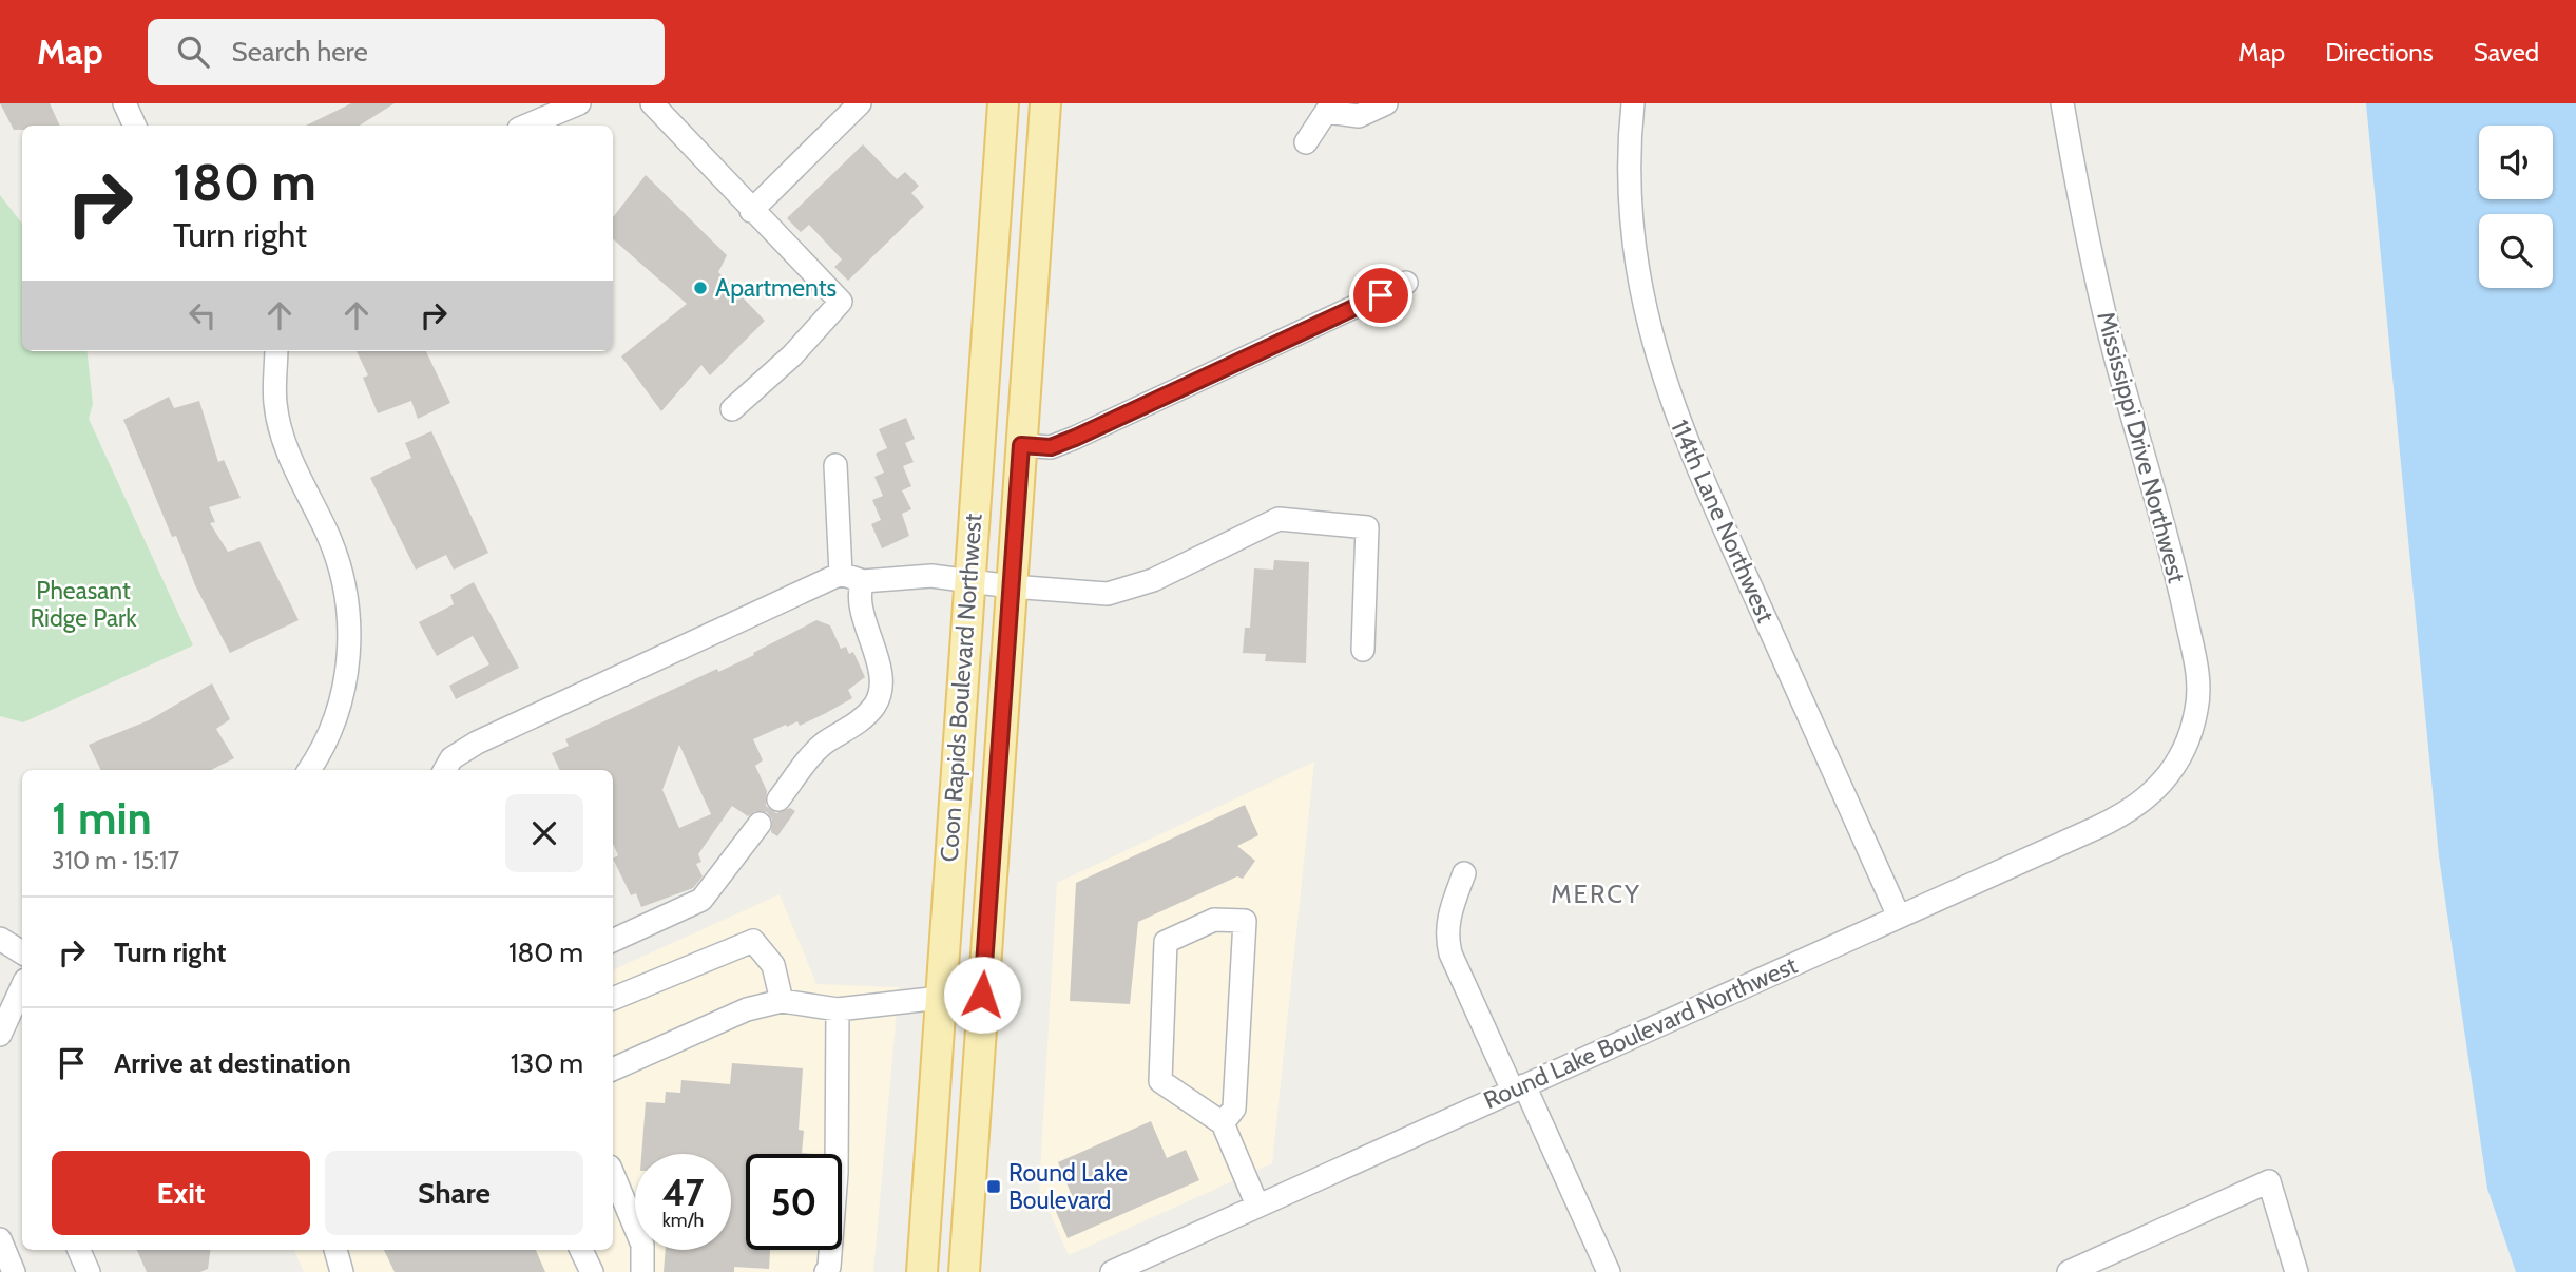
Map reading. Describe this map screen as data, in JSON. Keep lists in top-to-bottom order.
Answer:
{
  "streets": {
    "main road": ["Coon Rapids Boulevard Northwest"],
    "street": ["Mississippi Drive Northwest", "114th Lane Northwest", "Round Lake Boulevard Northwest"]
  },
  "crossings": [
    ["Mississippi Drive Northwest", "Round Lake Boulevard Northwest"],
    ["114th Lane Northwest", "Round Lake Boulevard Northwest"]
  ],
  "districts": ["MERCY"],
  "parks": ["Pheasant Ridge Park"],
  "places": {
    "other": ["Apartments"],
    "transit": ["Round Lake Boulevard"]
  },
  "page": {
    "header": "Map",
    "search": "Search here",
    "nav": ["Map", "Directions", "Saved"],
    "turn": ["180 m", "Turn right"],
    "heading": ["1 min", "310 m · 15:17"],
    "list": [
      {
        "name": "Turn right",
        "value": "180 m"
      },
      {
        "name": "Arrive at destination",
        "value": "130 m"
      }
    ],
    "buttons": ["Exit", "Share"],
    "speed": "47 km/h",
    "limit": "50"
  }
}
